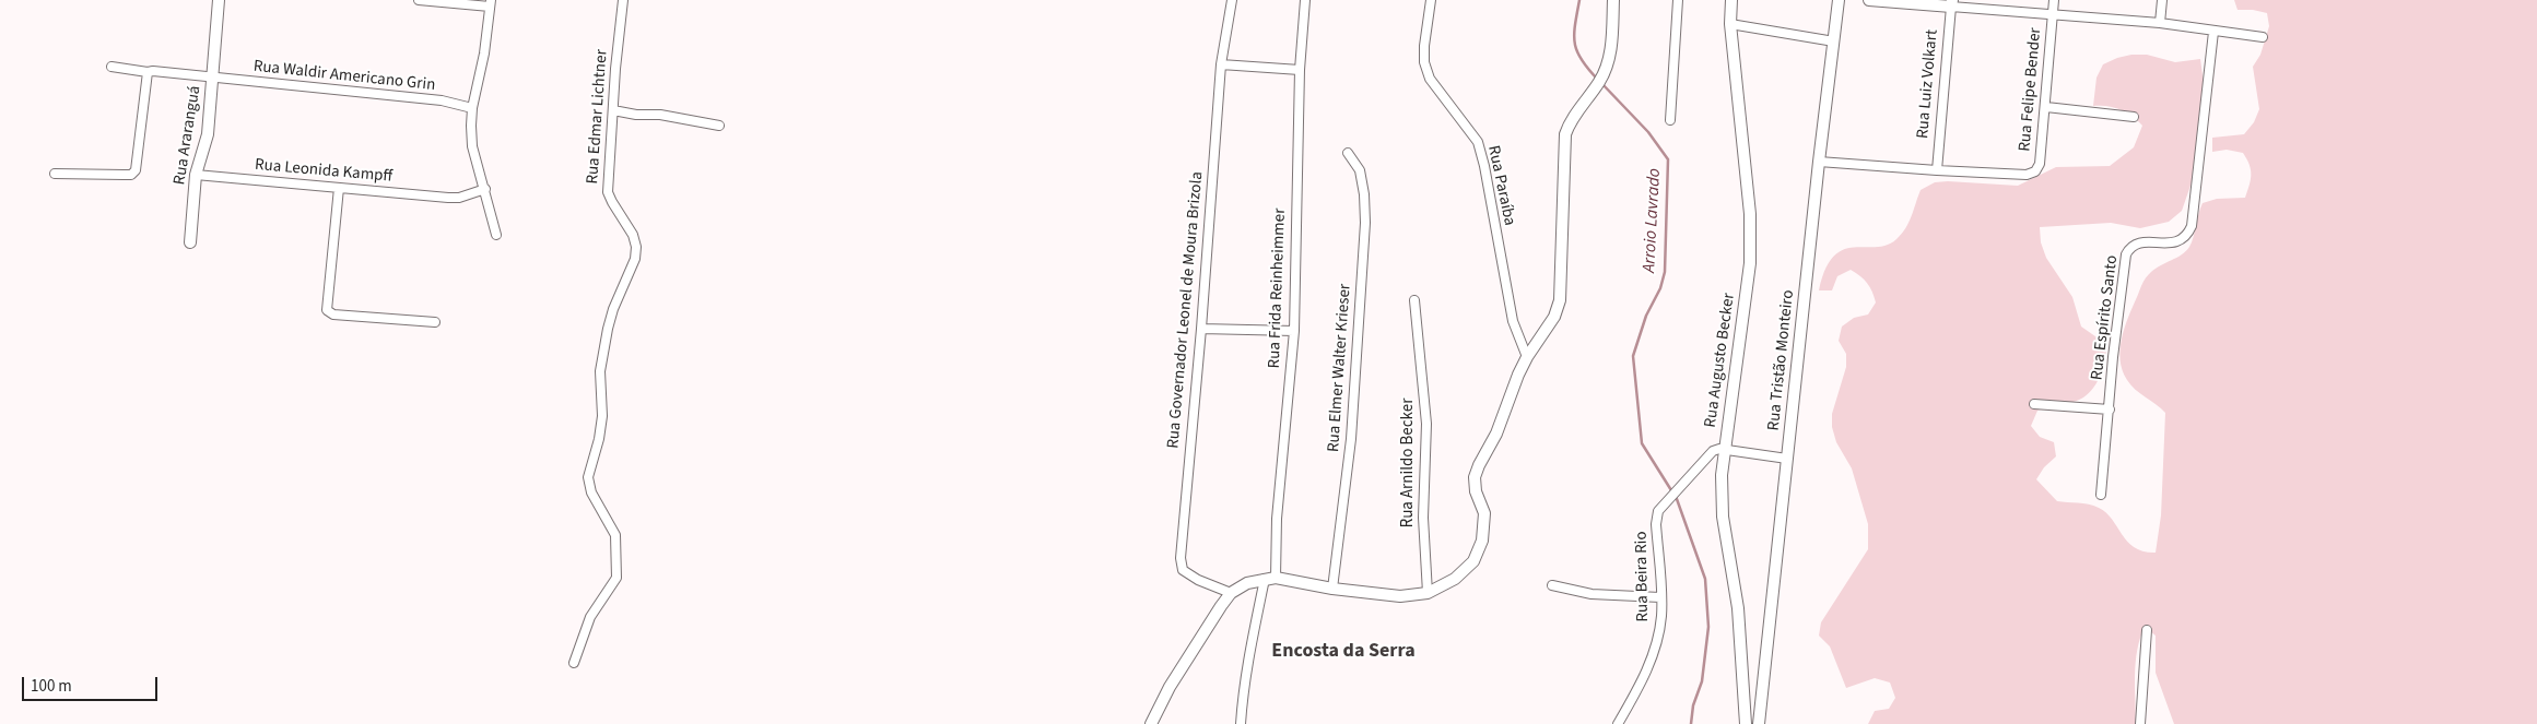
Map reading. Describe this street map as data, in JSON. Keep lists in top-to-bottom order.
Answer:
{
  "streets": {
    "street": [
      "Rua Waldir Americano Grin",
      "Rua Luiz Volkart",
      "Rua Felipe Bender",
      "Rua Edmar Lichtner",
      "Rua Araranguá",
      "Rua Leonida Kampff",
      "Rua Paraíba",
      "Rua Frida Reinheimmer",
      "Rua Governador Leonel de Moura Brizola",
      "Rua Espírito Santo",
      "Rua Augusto Becker",
      "Rua Tristão Monteiro",
      "Rua Elmer Walter Krieser",
      "Rua Arnildo Becker",
      "Rua Beira Rio"
    ]
  },
  "crossings": [
    ["Rua Waldir Americano Grin", "Rua Araranguá"],
    ["Rua Luiz Volkart", "Rua Felipe Bender"],
    ["Rua Araranguá", "Rua Leonida Kampff"],
    ["Rua Augusto Becker", "Rua Beira Rio"]
  ],
  "districts": ["Encosta da Serra"],
  "water": ["Arroio Lavrado"],
  "scale_bar": "100 m"
}
